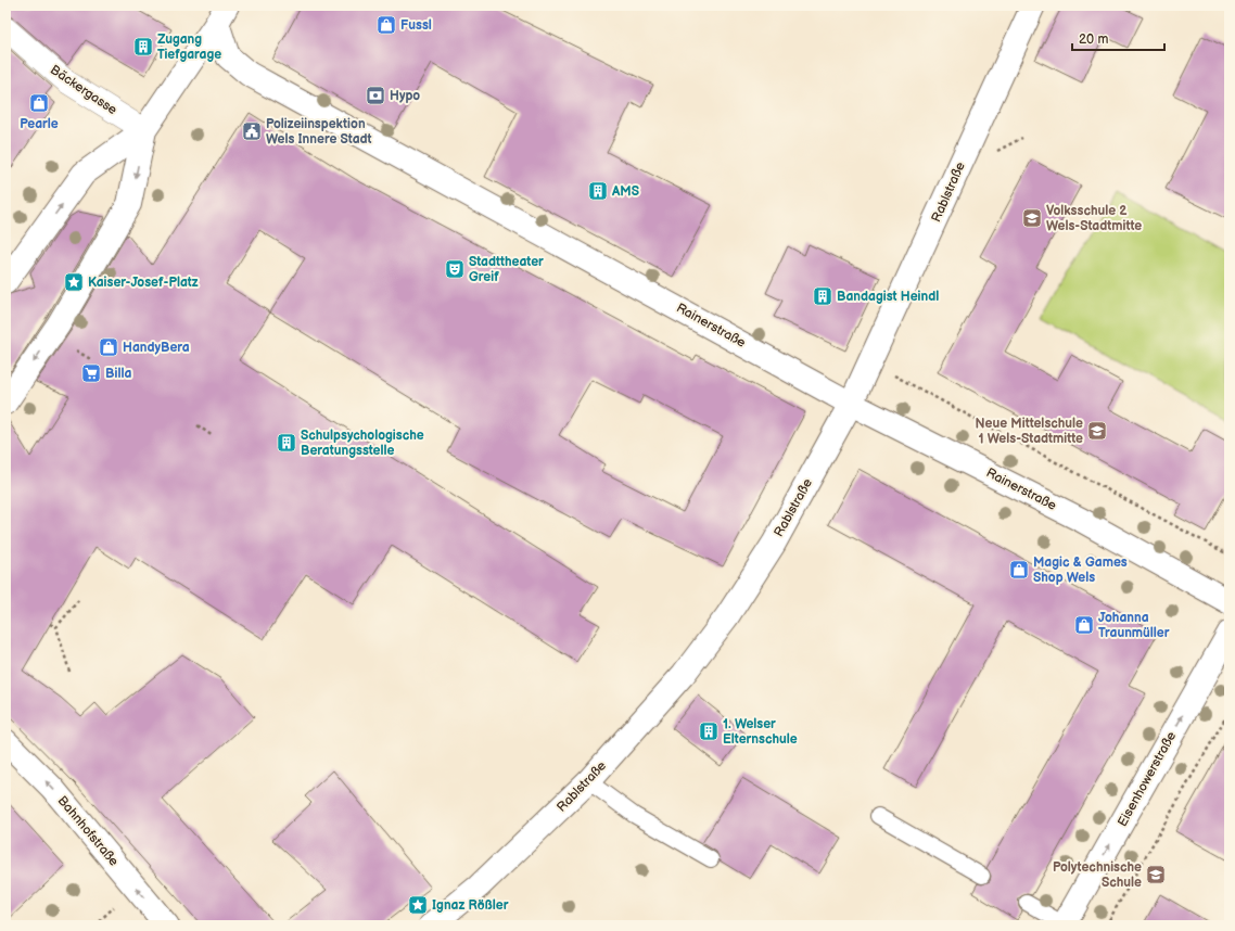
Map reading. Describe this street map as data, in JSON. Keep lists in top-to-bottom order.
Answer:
{
  "streets": {
    "street": [
      "Bäckergasse",
      "Rablstraße",
      "Rainerstraße",
      "Eisenhowerstraße",
      "Bahnhofstraße"
    ]
  },
  "crossings": [
    ["Rablstraße", "Rainerstraße"]
  ],
  "one_way": ["Eisenhowerstraße", "Bahnhofstraße"],
  "places": {
    "shop": [
      "Fussl",
      "Pearle",
      "HandyBera",
      "Magic & Games Shop Wels",
      "Johanna Traunmüller"
    ],
    "building": [
      "Zugang Tiefgarage",
      "AMS",
      "Bandagist Heindl",
      "Schulpsychologische Beratungsstelle",
      "1. Welser Elternschule"
    ],
    "bank": ["Hypo"],
    "public building": ["Polizeiinspektion Wels Innere Stadt"],
    "school or university": ["Volksschule 2 Wels-Stadtmitte", "Neue Mittelschule 1 Wels-Stadtmitte", "Polytechnische Schule"],
    "theatre": ["Stadttheater Greif"],
    "place": ["Kaiser-Josef-Platz", "Ignaz Rößler"],
    "supermarket": ["Billa"]
  },
  "scale_bar": "20 m"
}
